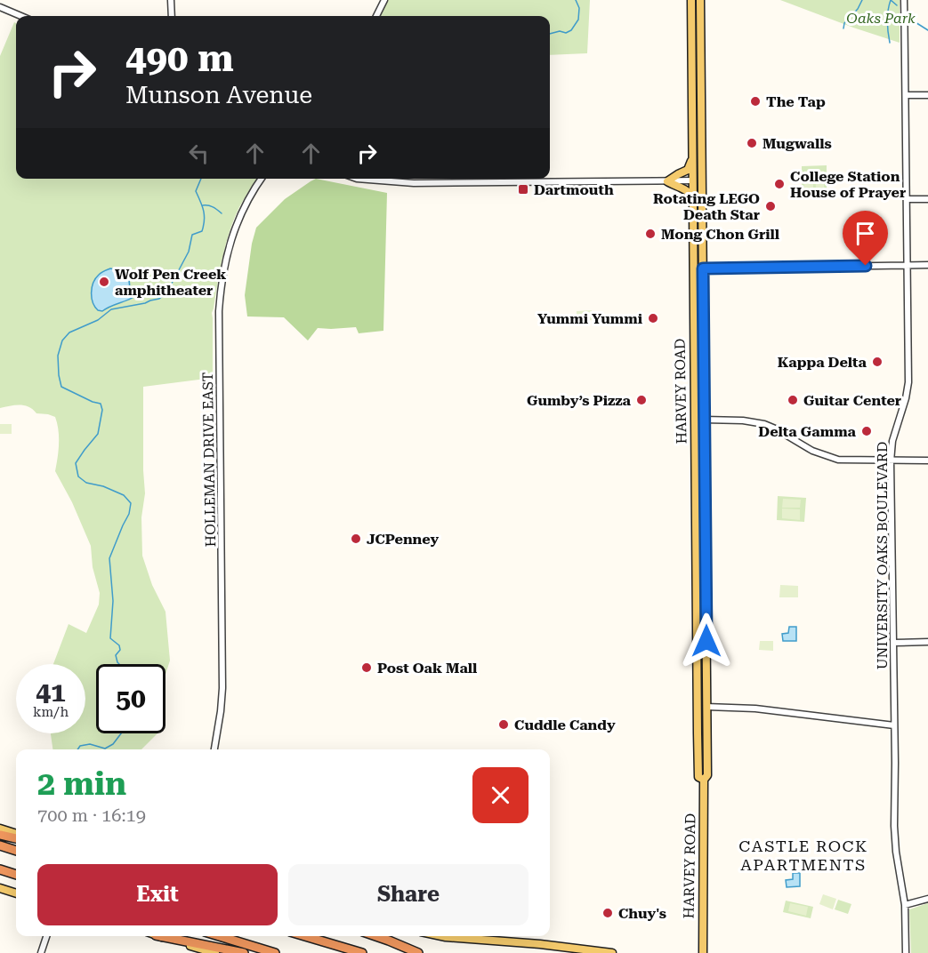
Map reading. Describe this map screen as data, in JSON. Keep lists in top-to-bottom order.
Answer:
{
  "streets": {
    "main road": ["HARVEY ROAD"],
    "street": ["HOLLEMAN DRIVE EAST", "UNIVERSITY OAKS BOULEVARD"]
  },
  "districts": ["CASTLE ROCK APARTMENTS"],
  "parks": ["Oaks Park"],
  "places": {
    "other": [
      "The Tap",
      "Mugwalls",
      "College Station House of Prayer",
      "Rotating LEGO Death Star",
      "Mong Chon Grill",
      "Wolf Pen Creek amphitheater",
      "Yummi Yummi",
      "Kappa Delta",
      "Gumby’s Pizza",
      "Guitar Center",
      "Delta Gamma",
      "JCPenney",
      "Post Oak Mall",
      "Cuddle Candy",
      "Chuy's"
    ],
    "transit": ["Dartmouth"]
  },
  "page": {
    "turn": ["490 m", "Munson Avenue"],
    "speed": "41 km/h",
    "limit": "50",
    "heading": ["2 min", "700 m · 16:19"],
    "buttons": ["Exit", "Share"]
  }
}
